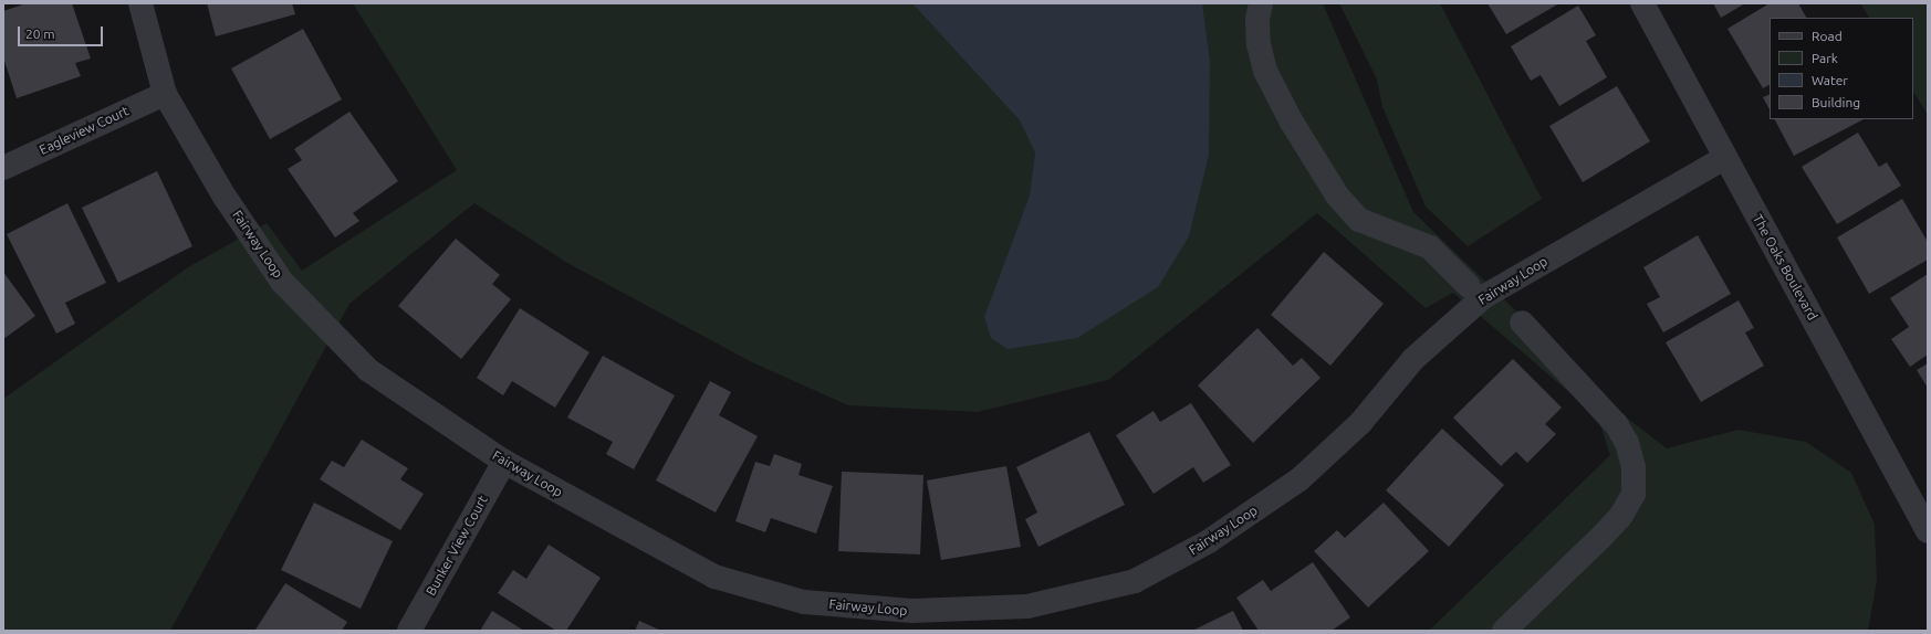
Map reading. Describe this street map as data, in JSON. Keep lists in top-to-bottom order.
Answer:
{
  "streets": {
    "street": [
      "Eagleview Court",
      "Fairway Loop",
      "The Oaks Boulevard",
      "Bunker View Court"
    ]
  },
  "crossings": [
    ["Eagleview Court", "Fairway Loop"],
    ["Fairway Loop", "The Oaks Boulevard"],
    ["Fairway Loop", "Bunker View Court"]
  ],
  "legend": [
    "Road",
    "Park",
    "Water",
    "Building"
  ],
  "scale_bar": "20 m"
}
